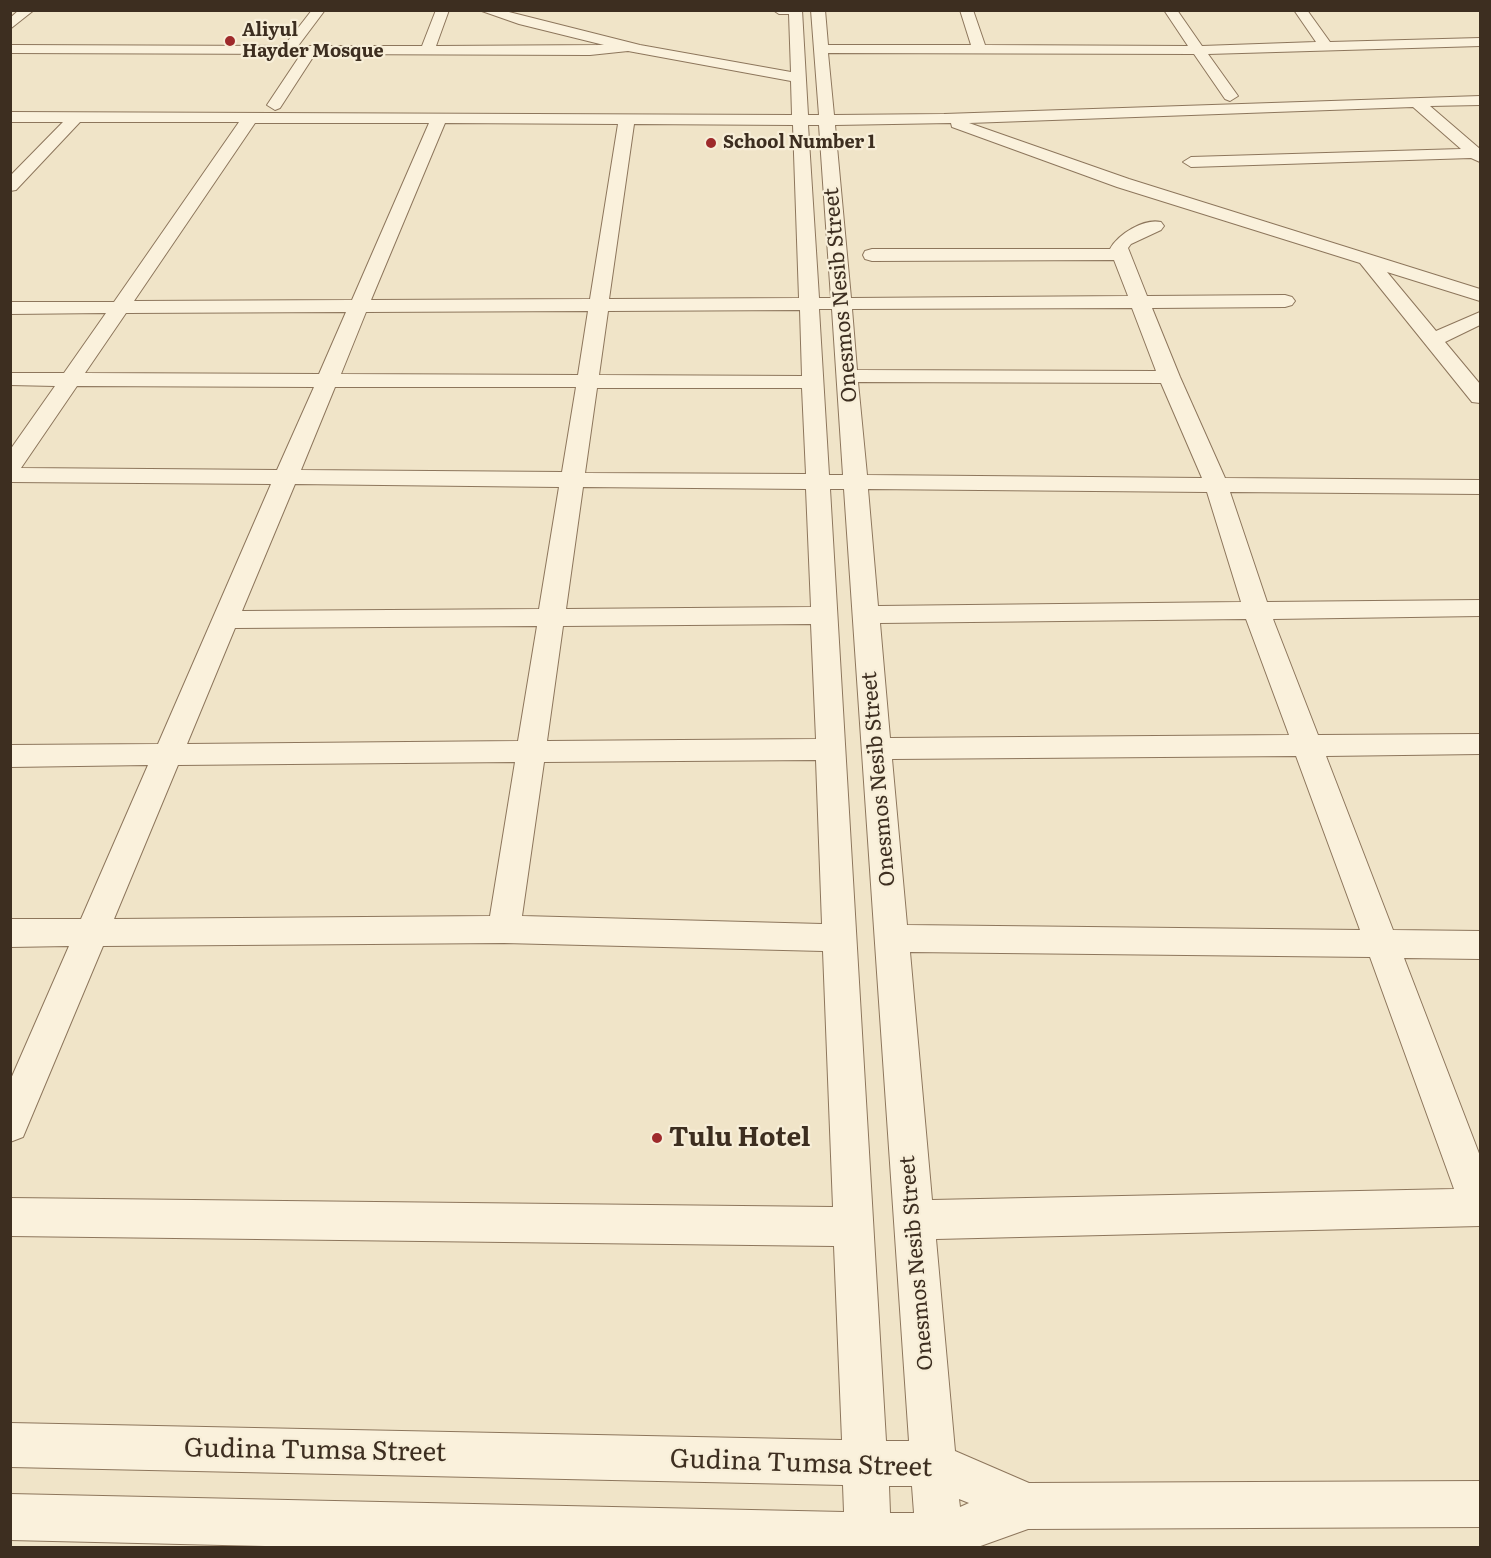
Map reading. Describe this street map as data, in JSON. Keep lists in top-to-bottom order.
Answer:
{
  "streets": {
    "street": ["Onesmos Nesib Street", "Gudina Tumsa Street"]
  },
  "crossings": [
    ["Onesmos Nesib Street", "Gudina Tumsa Street"]
  ],
  "places": ["Aliyul Hayder Mosque", "School Number 1", "Tulu Hotel"]
}
